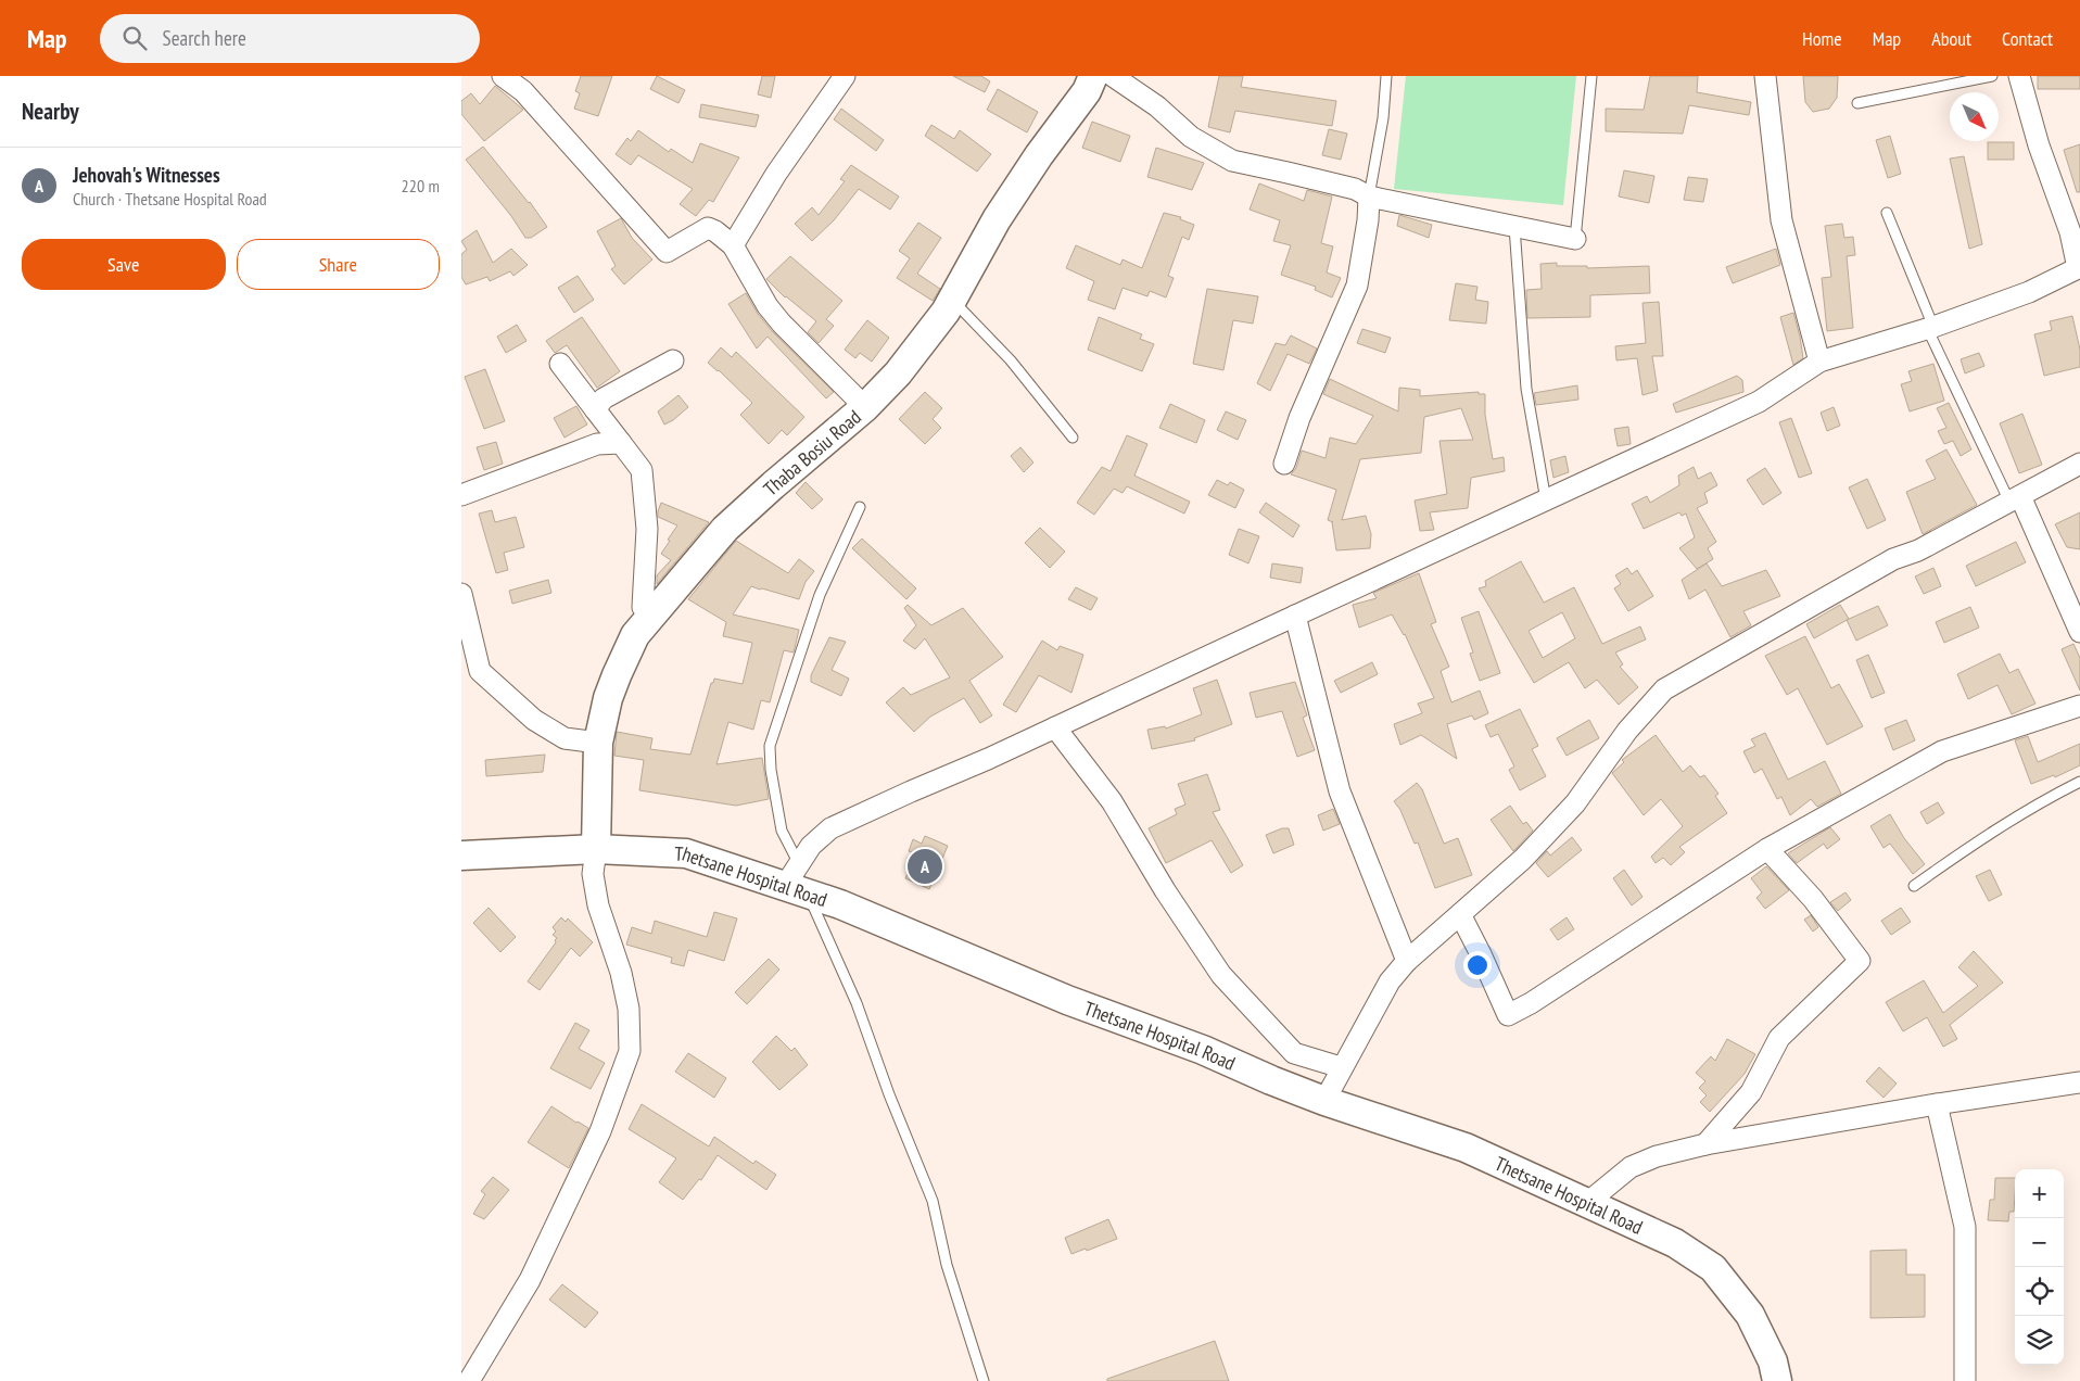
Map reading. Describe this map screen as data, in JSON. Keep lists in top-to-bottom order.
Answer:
{
  "streets": {
    "main road": ["Thaba Bosiu Road", "Thetsane Hospital Road"]
  },
  "crossings": [
    ["Thaba Bosiu Road", "Thetsane Hospital Road"]
  ],
  "north": "bottom right",
  "page": {
    "header": "Map",
    "search": "Search here",
    "nav": [
      "Home",
      "Map",
      "About",
      "Contact"
    ],
    "heading": "Nearby",
    "list": [
      {
        "mark": "A",
        "name": "Jehovah's Witnesses",
        "note": "Church · Thetsane Hospital Road",
        "value": "220 m"
      }
    ],
    "buttons": ["Save", "Share"],
    "pins": "A",
    "map_buttons": ["+", "−"]
  }
}
